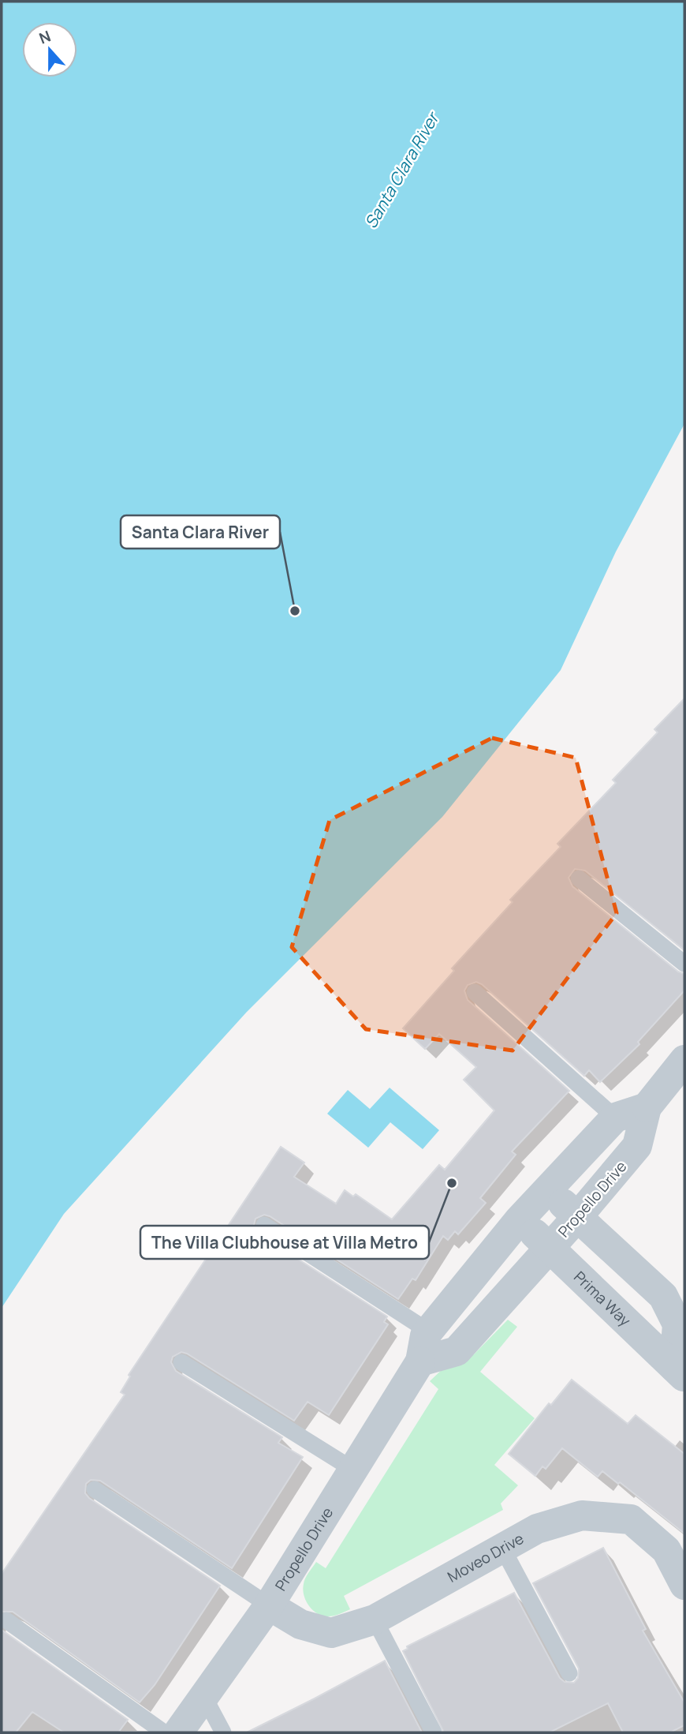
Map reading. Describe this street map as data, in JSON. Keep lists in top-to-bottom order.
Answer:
{
  "streets": {
    "street": ["Propello Drive", "Prima Way", "Moveo Drive"]
  },
  "crossings": [
    ["Propello Drive", "Prima Way"],
    ["Propello Drive", "Moveo Drive"]
  ],
  "water": ["Santa Clara River"],
  "places": ["Santa Clara River", "The Villa Clubhouse at Villa Metro"],
  "north": "top"
}
